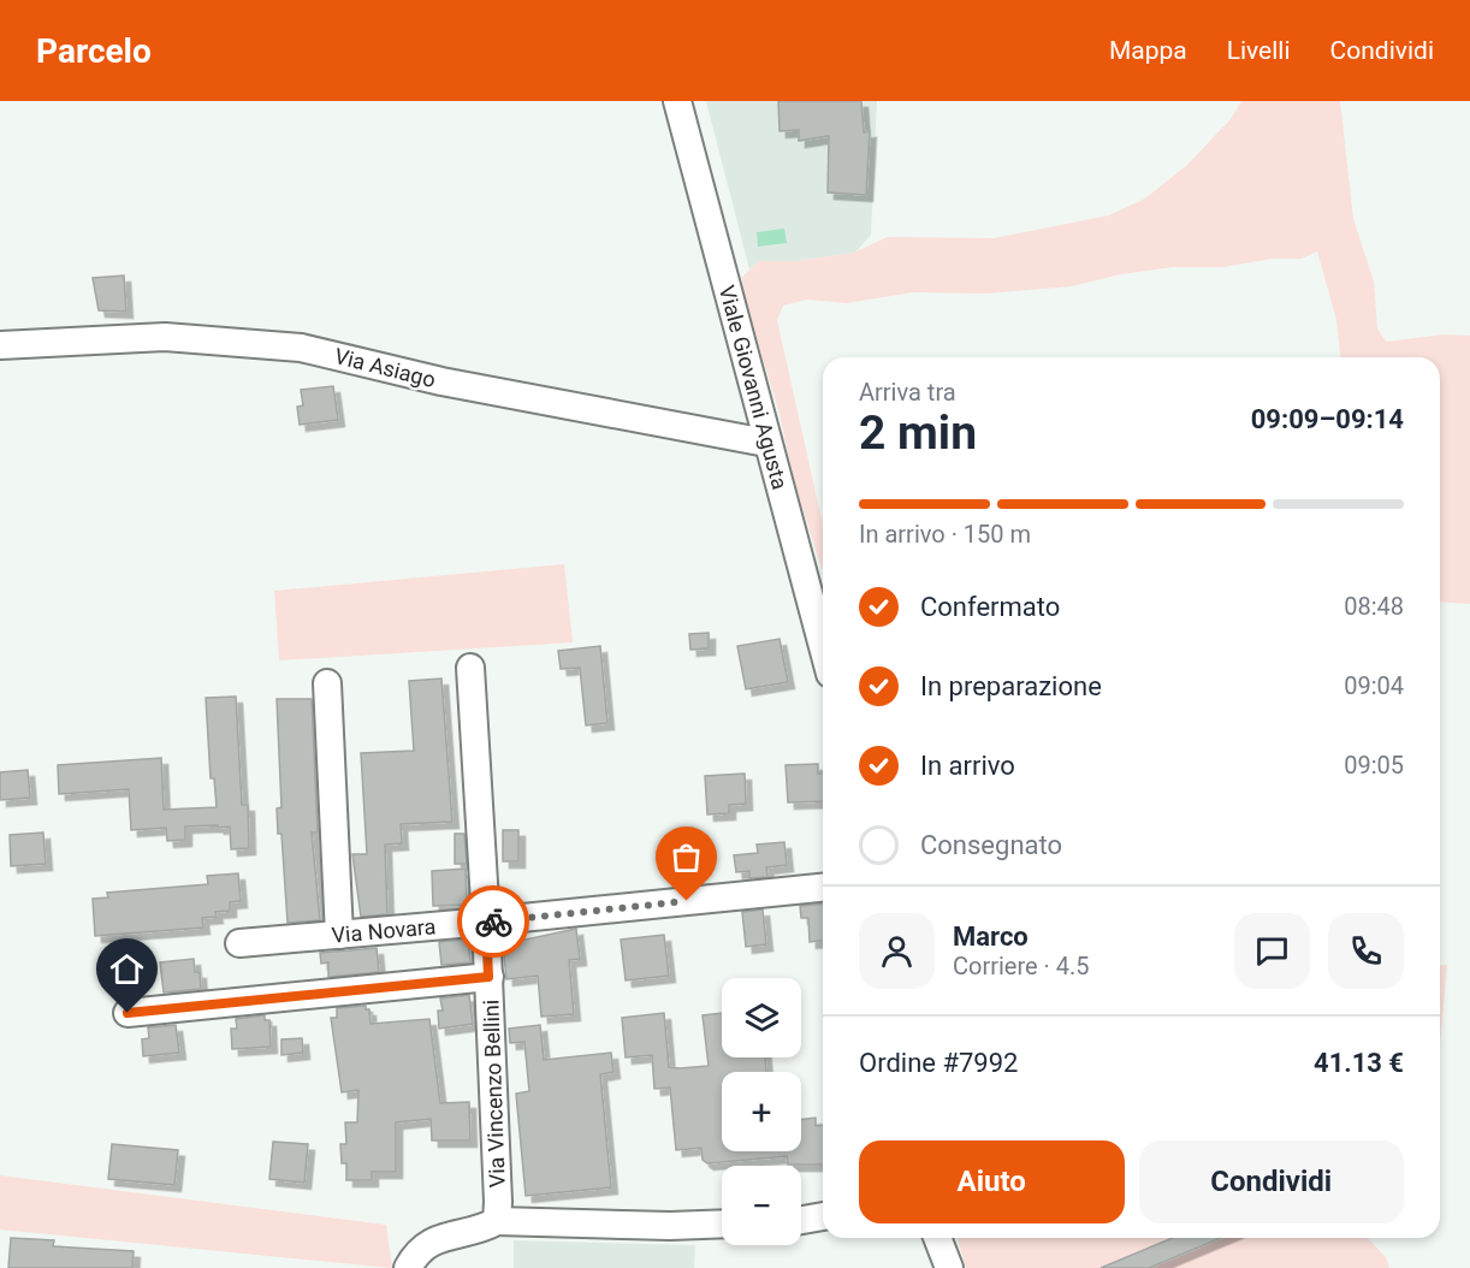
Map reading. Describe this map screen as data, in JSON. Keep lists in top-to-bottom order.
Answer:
{
  "streets": {
    "street": [
      "Via Asiago",
      "Viale Giovanni Agusta",
      "Via Novara",
      "Via Vincenzo Bellini"
    ]
  },
  "crossings": [
    ["Via Asiago", "Viale Giovanni Agusta"],
    ["Via Novara", "Via Vincenzo Bellini"]
  ],
  "page": {
    "header": "Parcelo",
    "nav": ["Mappa", "Livelli", "Condividi"],
    "heading": ["2 min", "Arriva tra", "09:09–09:14"],
    "panel": [
      "Marco",
      "Corriere · 4.5",
      "Ordine #7992",
      "41.13 €"
    ],
    "bar": "In arrivo · 150 m",
    "list": [
      ["Confermato", "08:48"],
      ["In preparazione", "09:04"],
      ["In arrivo", "09:05"],
      "Consegnato"
    ],
    "map_buttons": ["+", "−"],
    "buttons": ["Aiuto", "Condividi"]
  }
}
